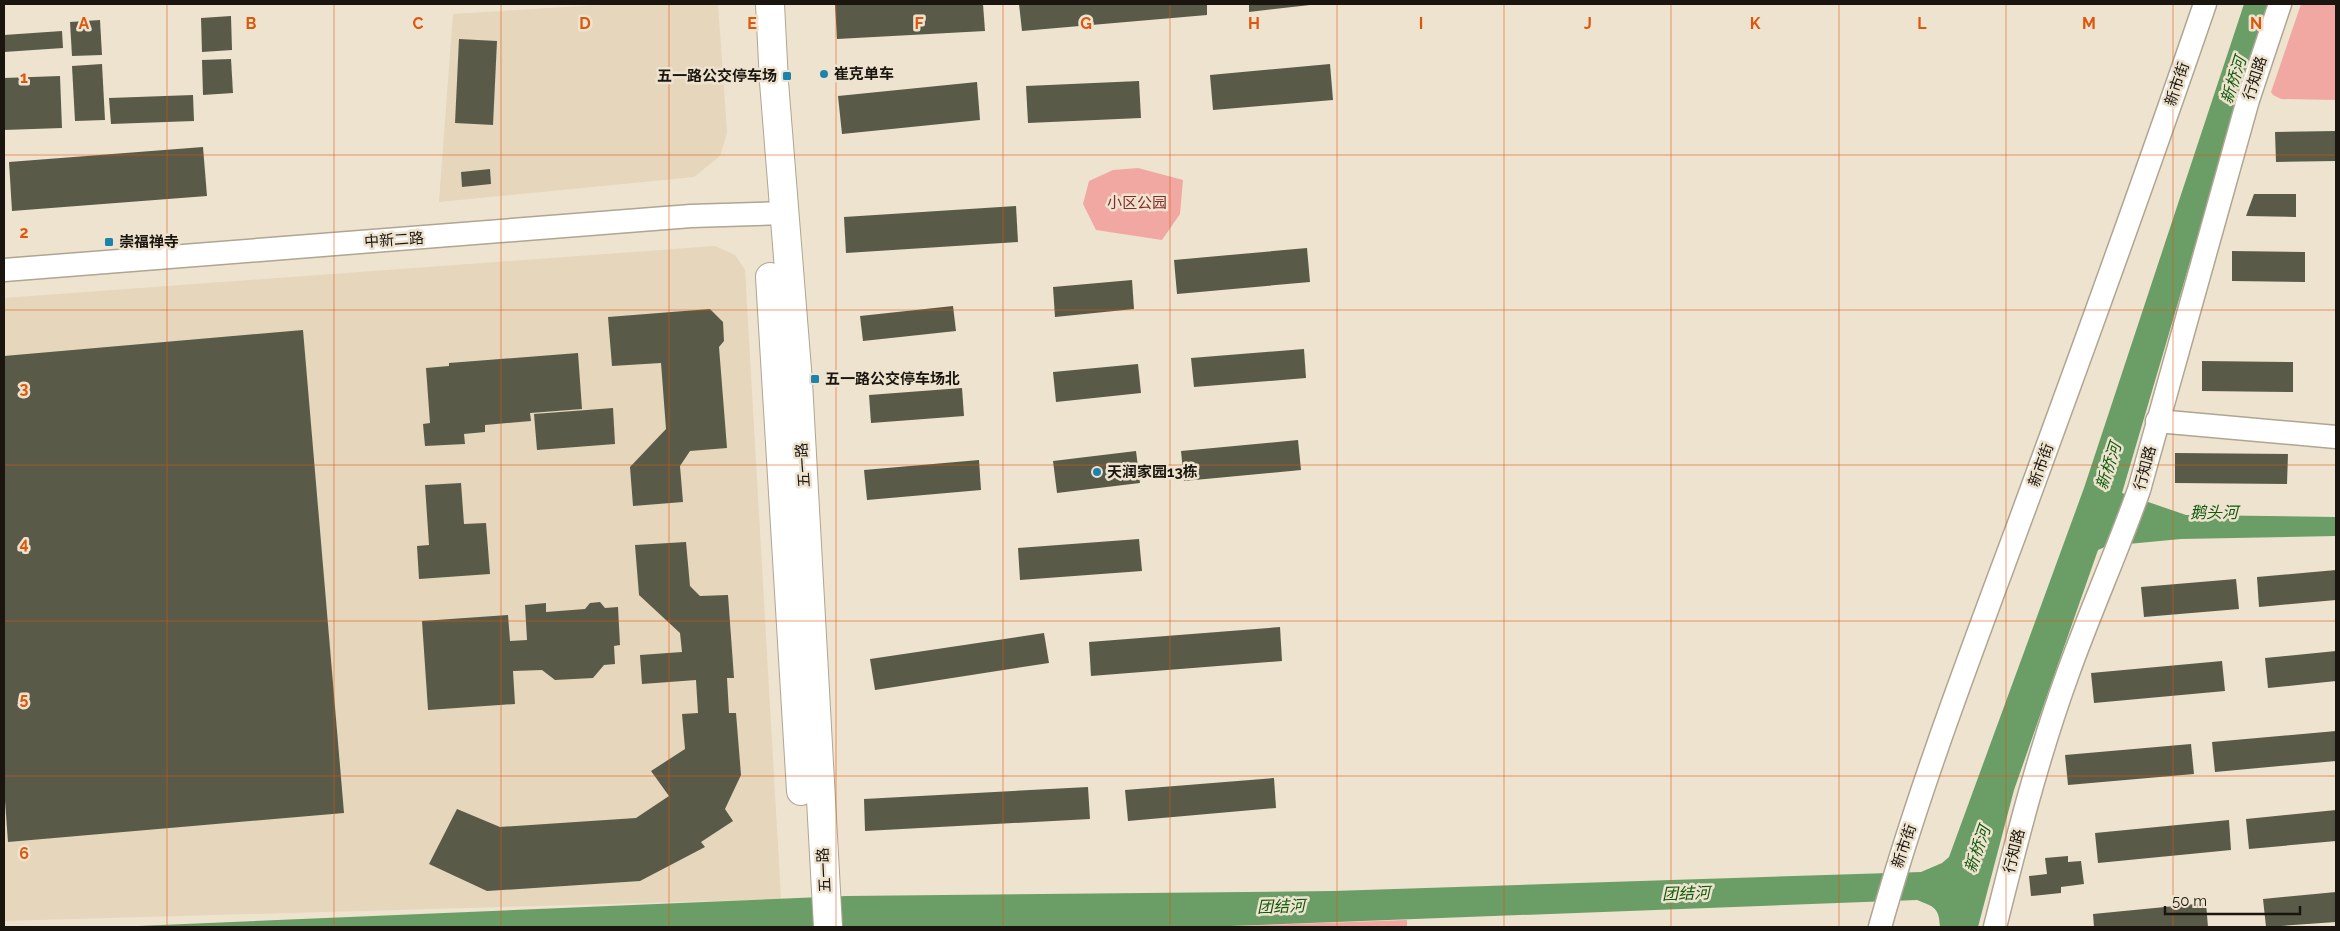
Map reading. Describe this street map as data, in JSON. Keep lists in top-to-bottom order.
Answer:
{
  "streets": {
    "main road": ["五一路"],
    "street": ["行知路", "新市街", "中新二路"]
  },
  "crossings": [
    ["中新二路", "五一路"]
  ],
  "water": ["新桥河", "鹅头河", "团结河"],
  "parks": ["小区公园"],
  "places": {
    "other": ["崔克单车", "天润家园13栋"],
    "transit": ["五一路公交停车场", "崇福禅寺", "五一路公交停车场北"]
  },
  "scale_bar": "50 m",
  "grid": {
    "columns": [
      "A",
      "B",
      "C",
      "D",
      "E",
      "F",
      "G",
      "H",
      "I",
      "J",
      "K",
      "L",
      "M",
      "N"
    ],
    "rows": [
      "1",
      "2",
      "3",
      "4",
      "5",
      "6"
    ]
  }
}
